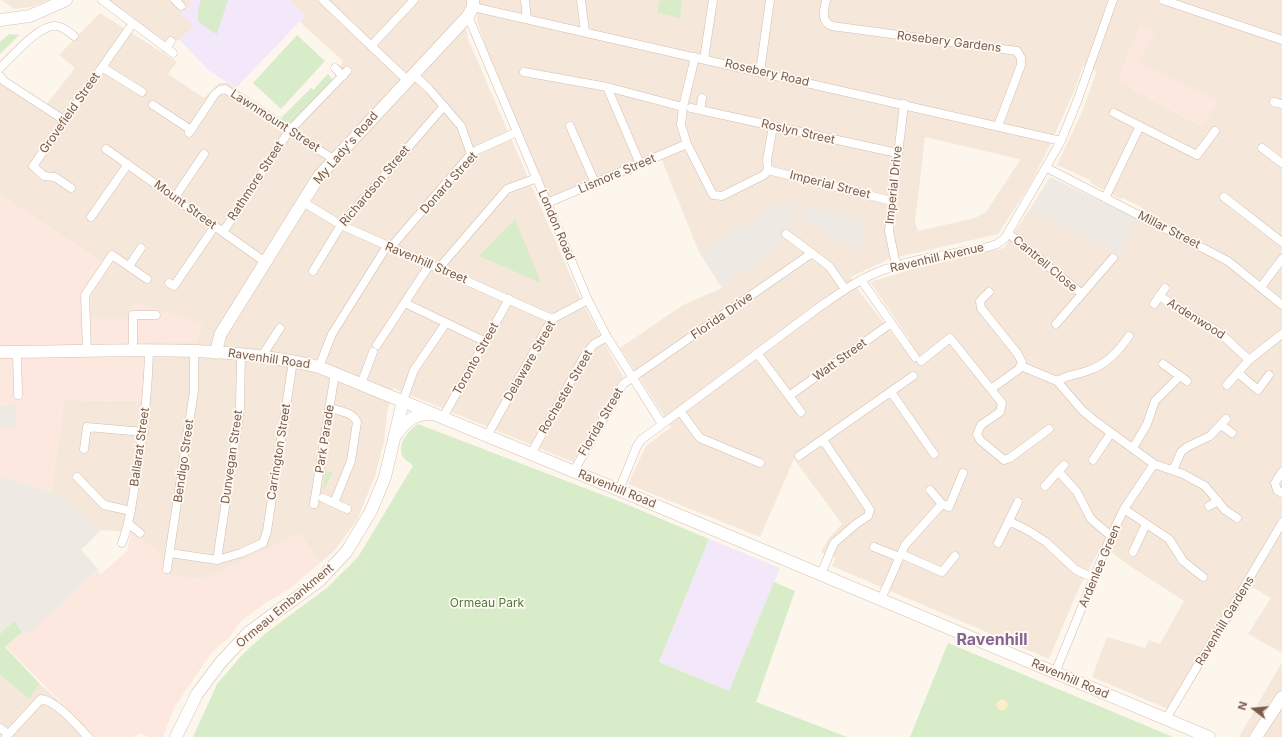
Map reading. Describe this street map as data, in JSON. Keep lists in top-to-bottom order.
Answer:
{
  "streets": {
    "main road": ["My Lady's Road", "Ravenhill Road", "Ormeau Embankment"],
    "street": [
      "Rosebery Gardens",
      "Rosebery Road",
      "Grovefield Street",
      "Lawnmount Street",
      "Roslyn Street",
      "Lismore Street",
      "Rathmore Street",
      "Donard Street",
      "Imperial Street",
      "Imperial Drive",
      "Richardson Street",
      "Mount Street",
      "London Road",
      "Millar Street",
      "Ravenhill Avenue",
      "Ravenhill Street",
      "Cantrell Close",
      "Florida Drive",
      "Ardenwood",
      "Toronto Street",
      "Watt Street",
      "Delaware Street",
      "Rochester Street",
      "Florida Street",
      "Park Parade",
      "Ballarat Street",
      "Carrington Street",
      "Dunvegan Street",
      "Bendigo Street",
      "Ardenlee Green",
      "Ravenhill Gardens"
    ]
  },
  "crossings": [
    ["Rosebery Gardens", "Rosebery Road"],
    ["Rosebery Road", "My Lady's Road"],
    ["Rosebery Road", "Imperial Drive"],
    ["Rosebery Road", "London Road"],
    ["Rosebery Road", "Ravenhill Avenue"],
    ["Lawnmount Street", "My Lady's Road"],
    ["Lawnmount Street", "Rathmore Street"],
    ["Roslyn Street", "Imperial Drive"],
    ["My Lady's Road", "Mount Street"],
    ["My Lady's Road", "London Road"],
    ["My Lady's Road", "Ravenhill Street"],
    ["My Lady's Road", "Ravenhill Road"],
    ["Lismore Street", "London Road"],
    ["Rathmore Street", "Mount Street"],
    ["Donard Street", "London Road"],
    ["Donard Street", "Ravenhill Street"],
    ["Donard Street", "Ravenhill Road"],
    ["Imperial Street", "Imperial Drive"],
    ["Imperial Drive", "Ravenhill Avenue"],
    ["Richardson Street", "Ravenhill Street"],
    ["London Road", "Ravenhill Avenue"],
    ["London Road", "Florida Drive"],
    ["London Road", "Delaware Street"],
    ["London Road", "Rochester Street"],
    ["London Road", "Florida Street"],
    ["Millar Street", "Ravenhill Avenue"],
    ["Ravenhill Avenue", "Cantrell Close"],
    ["Ravenhill Avenue", "Ravenhill Road"],
    ["Ravenhill Street", "Toronto Street"],
    ["Ravenhill Street", "Delaware Street"],
    ["Florida Drive", "Florida Street"],
    ["Ravenhill Road", "Toronto Street"],
    ["Ravenhill Road", "Delaware Street"],
    ["Ravenhill Road", "Rochester Street"],
    ["Ravenhill Road", "Florida Street"],
    ["Ravenhill Road", "Park Parade"],
    ["Ravenhill Road", "Ballarat Street"],
    ["Ravenhill Road", "Carrington Street"],
    ["Ravenhill Road", "Dunvegan Street"],
    ["Ravenhill Road", "Bendigo Street"],
    ["Ravenhill Road", "Ardenlee Green"],
    ["Ravenhill Road", "Ormeau Embankment"],
    ["Ravenhill Road", "Ravenhill Gardens"],
    ["Carrington Street", "Dunvegan Street"]
  ],
  "districts": ["Ravenhill"],
  "parks": ["Ormeau Park"],
  "north": "left"
}
